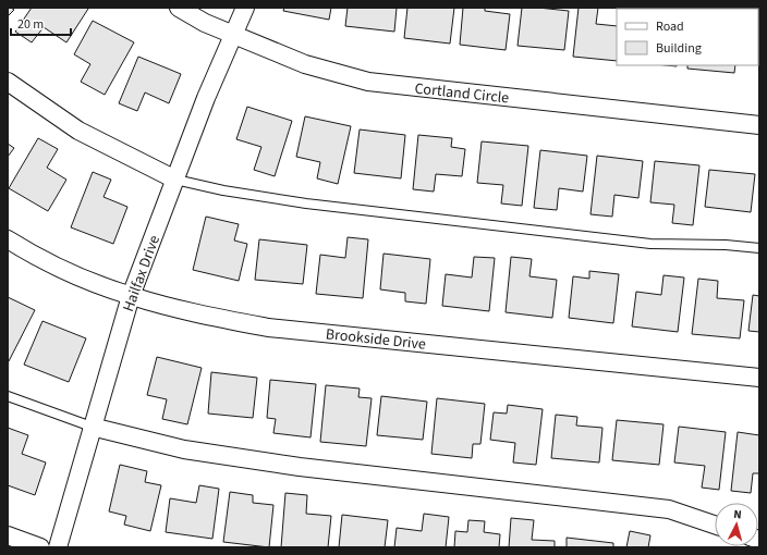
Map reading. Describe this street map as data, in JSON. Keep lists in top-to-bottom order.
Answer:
{
  "streets": {
    "street": ["Cortland Circle", "Hailfax Drive", "Brookside Drive"]
  },
  "crossings": [
    ["Cortland Circle", "Hailfax Drive"],
    ["Hailfax Drive", "Brookside Drive"]
  ],
  "legend": ["Road", "Building"],
  "scale_bar": "20 m",
  "north": "top"
}
